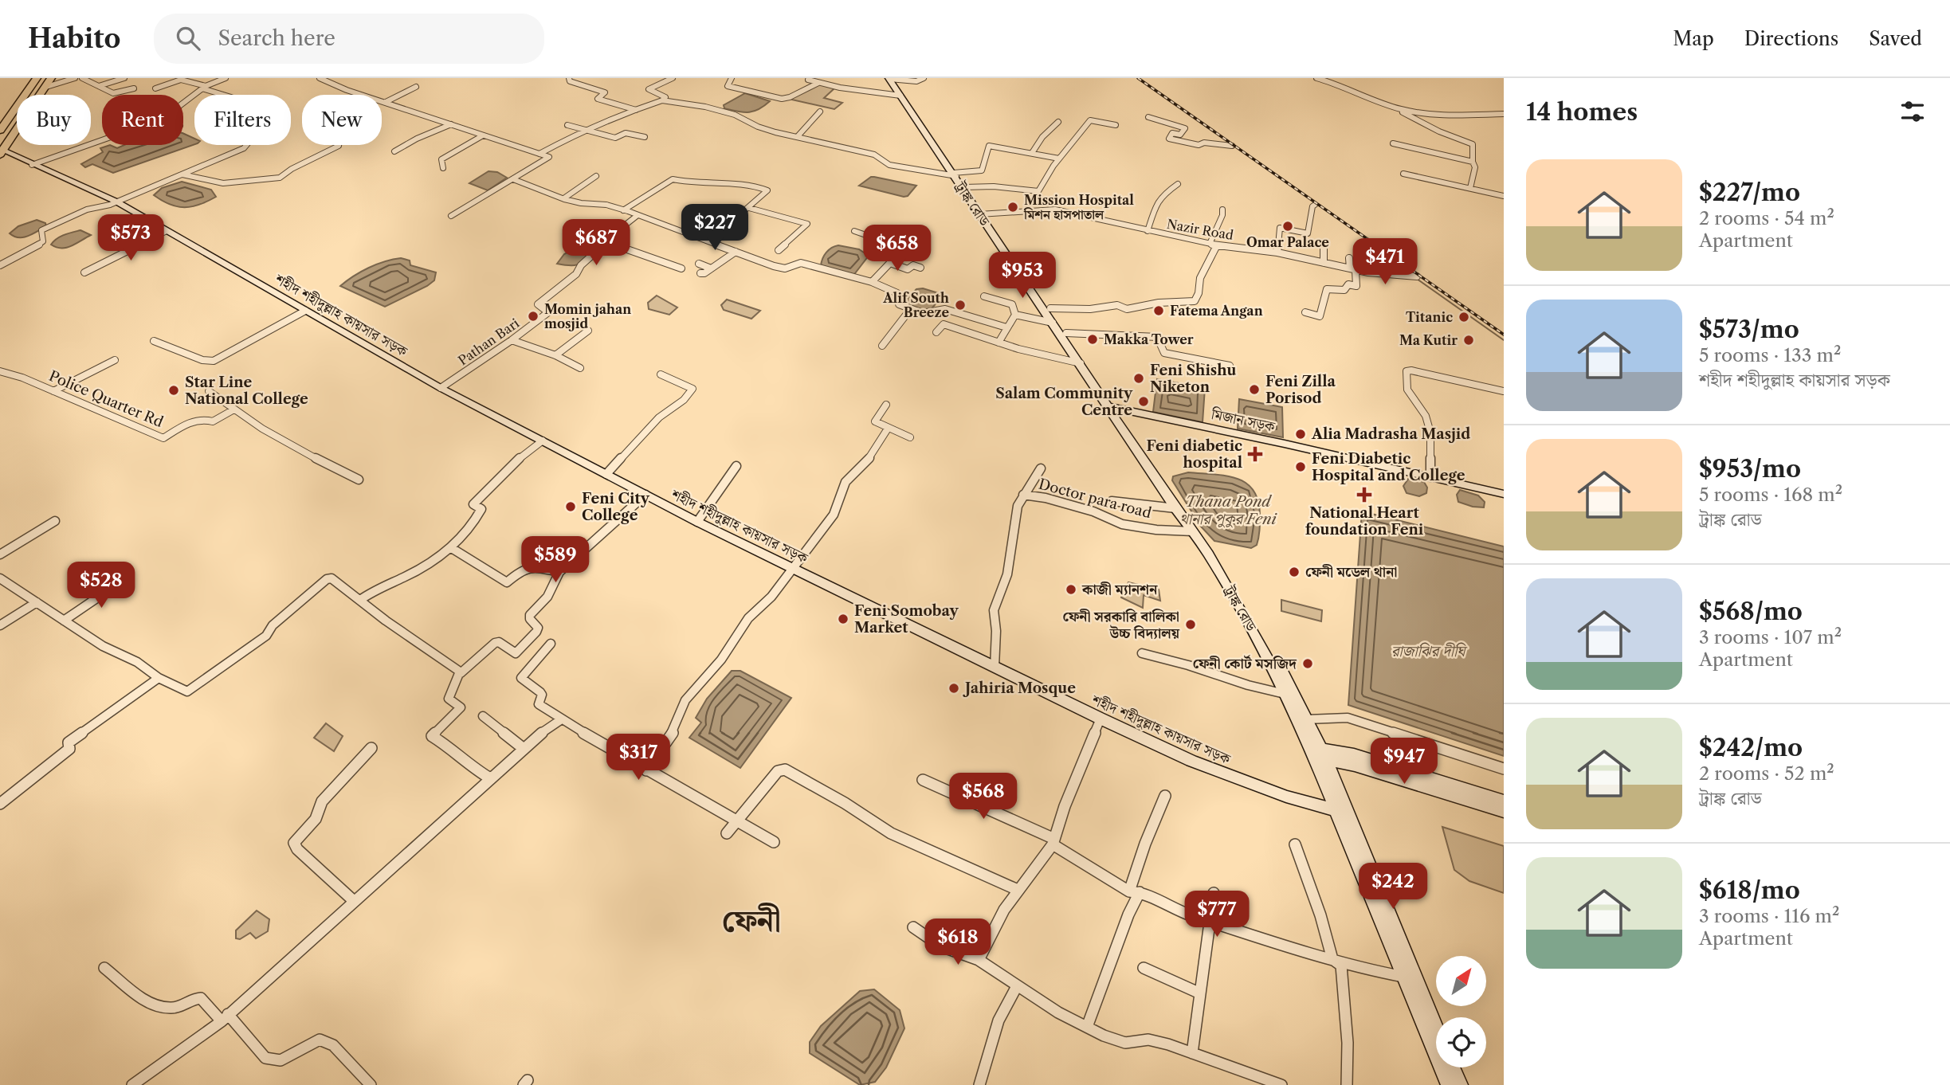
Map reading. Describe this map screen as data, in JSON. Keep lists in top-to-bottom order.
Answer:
{
  "streets": {
    "main road": ["ট্রাঙ্ক রোড", "শহীদ শহীদুল্লাহ কায়সার সড়ক", "মিজান সড়ক"],
    "street": [
      "Nazir Road",
      "Pathan Bari",
      "Police Quarter Rd",
      "Doctor para road"
    ]
  },
  "crossings": [
    ["ট্রাঙ্ক রোড", "Nazir Road"],
    ["ট্রাঙ্ক রোড", "শহীদ শহীদুল্লাহ কায়সার সড়ক"],
    ["ট্রাঙ্ক রোড", "মিজান সড়ক"],
    ["ট্রাঙ্ক রোড", "Doctor para road"],
    ["শহীদ শহীদুল্লাহ কায়সার সড়ক", "Pathan Bari"]
  ],
  "districts": ["ফেনী"],
  "water": ["Thana Pond থানার পুকুর Feni", "রাজাঝির দীঘি"],
  "places": {
    "other": [
      "Mission Hospital মিশন হাসপাতাল",
      "Omar Palace",
      "Alif South Breeze",
      "Fatema Angan",
      "Momin jahan mosjid",
      "Titanic",
      "Makka Tower",
      "Ma Kutir",
      "Feni Shishu Niketon",
      "Feni Zilla Porisod",
      "Star Line National College",
      "Salam Community Centre",
      "Alia Madrasha Masjid",
      "Feni Diabetic Hospital and College",
      "Feni City College",
      "ফেনী মডেল থানা",
      "কাজী ম্যানশন",
      "Feni Somobay Market",
      "ফেনী সরকারি বালিকা উচ্চ বিদ্যালয়",
      "ফেনী কোর্ট মসজিদ",
      "Jahiria Mosque"
    ],
    "health": ["Feni diabetic hospital", "National Heart foundation Feni"]
  },
  "north": "top right",
  "page": {
    "header": "Habito",
    "search": "Search here",
    "nav": ["Map", "Directions", "Saved"],
    "heading": "14 homes",
    "chip": [
      "Buy",
      "Rent",
      "Filters",
      "New"
    ],
    "list": [
      {
        "name": "$227/mo",
        "note": "2 rooms · 54 m² · Apartment"
      },
      {
        "name": "$573/mo",
        "note": "5 rooms · 133 m² · শহীদ শহীদুল্লাহ কায়সার সড়ক"
      },
      {
        "name": "$953/mo",
        "note": "5 rooms · 168 m² · ট্রাঙ্ক রোড"
      },
      {
        "name": "$568/mo",
        "note": "3 rooms · 107 m² · Apartment"
      },
      {
        "name": "$242/mo",
        "note": "2 rooms · 52 m² · ট্রাঙ্ক রোড"
      },
      {
        "name": "$618/mo",
        "note": "3 rooms · 116 m² · Apartment"
      }
    ],
    "price": [
      "$227",
      "$573",
      "$687",
      "$658",
      "$471",
      "$953",
      "$589",
      "$528",
      "$317",
      "$947",
      "$568",
      "$242",
      "$777",
      "$618"
    ]
  }
}
